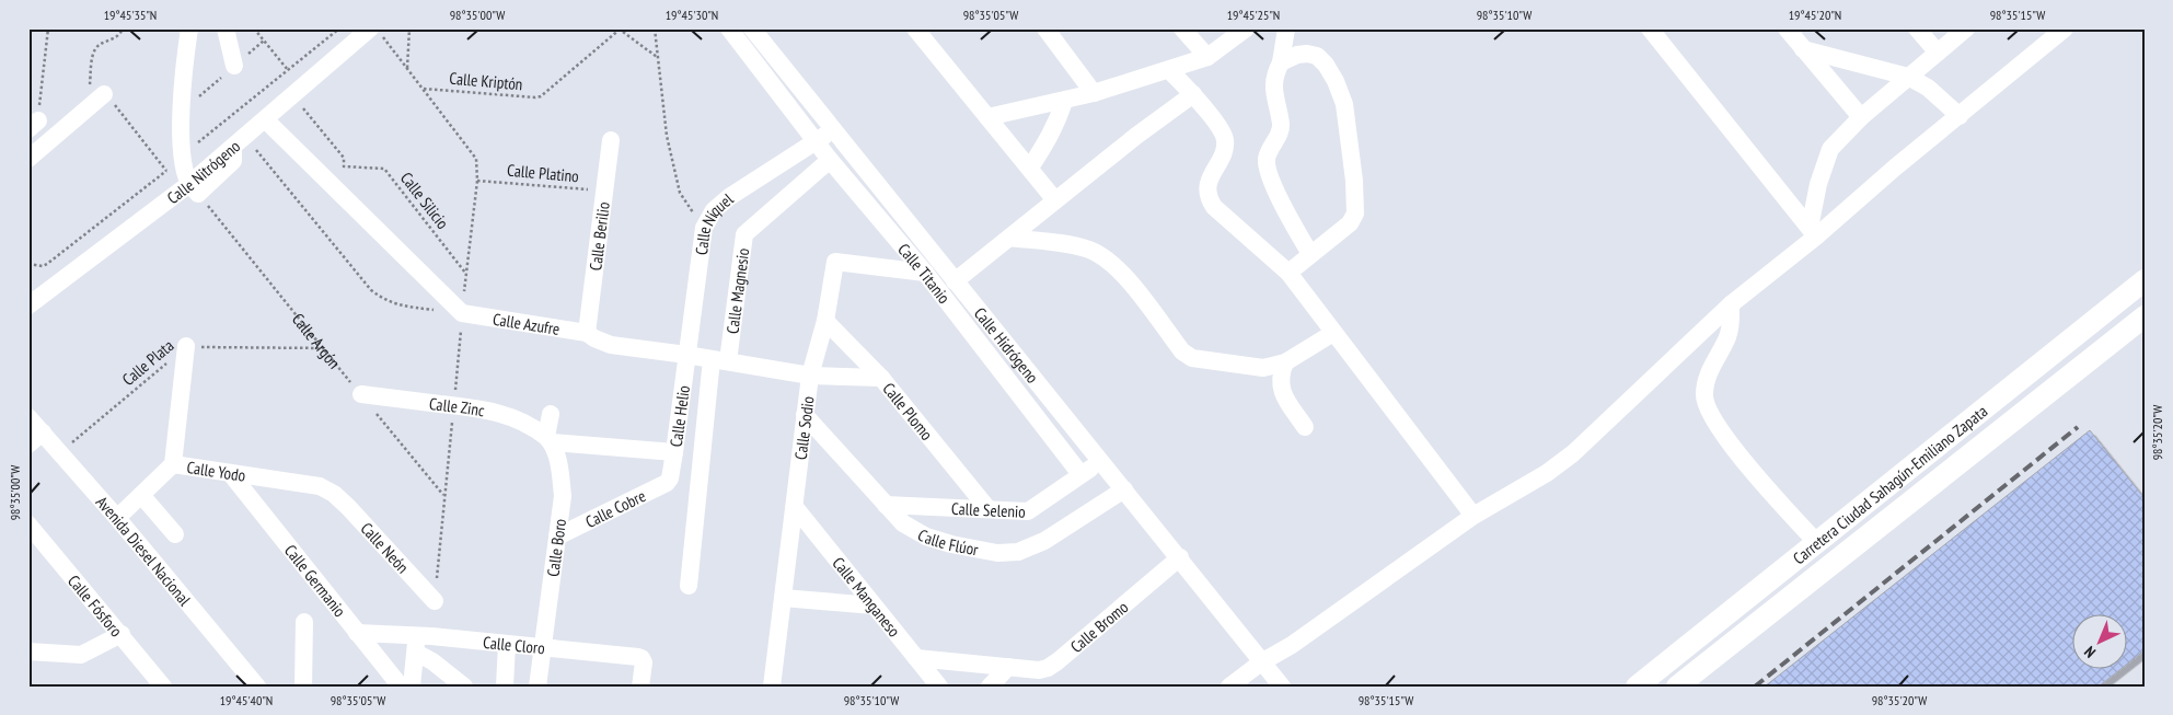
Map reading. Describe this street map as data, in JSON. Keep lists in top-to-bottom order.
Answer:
{
  "streets": {
    "main road": ["Carretera Ciudad Sahagún-Emiliano Zapata"],
    "street": [
      "Calle Nitrógeno",
      "Calle Níquel",
      "Calle Berilio",
      "Calle Titanio",
      "Calle Magnesio",
      "Calle Azufre",
      "Calle Hidrógeno",
      "Calle Zinc",
      "Calle Plomo",
      "Calle Helio",
      "Calle Sodio",
      "Calle Yodo",
      "Calle Selenio",
      "Calle Cobre",
      "Calle Flúor",
      "Calle Neón",
      "Calle Boro",
      "Avenida Diesel Nacional",
      "Calle Germanio",
      "Calle Manganeso",
      "Calle Fósforo",
      "Calle Bromo",
      "Calle Cloro"
    ],
    "path": [
      "Calle Kriptón",
      "Calle Platino",
      "Calle Silicio",
      "Calle Argón",
      "Calle Plata"
    ]
  },
  "crossings": [
    ["Calle Nitrógeno", "Calle Silicio"],
    ["Calle Nitrógeno", "Calle Argón"],
    ["Calle Platino", "Calle Berilio"],
    ["Calle Níquel", "Calle Titanio"],
    ["Calle Níquel", "Calle Azufre"],
    ["Calle Níquel", "Calle Hidrógeno"],
    ["Calle Níquel", "Calle Helio"],
    ["Calle Berilio", "Calle Azufre"],
    ["Calle Titanio", "Calle Magnesio"],
    ["Calle Titanio", "Calle Sodio"],
    ["Calle Titanio", "Calle Selenio"],
    ["Calle Magnesio", "Calle Azufre"],
    ["Calle Azufre", "Calle Plomo"],
    ["Calle Azufre", "Calle Helio"],
    ["Calle Azufre", "Calle Sodio"],
    ["Calle Argón", "Calle Plata"],
    ["Calle Argón", "Calle Zinc"],
    ["Calle Hidrógeno", "Calle Selenio"],
    ["Calle Hidrógeno", "Calle Flúor"],
    ["Calle Hidrógeno", "Calle Bromo"],
    ["Calle Zinc", "Calle Helio"],
    ["Calle Zinc", "Calle Boro"],
    ["Calle Plomo", "Calle Sodio"],
    ["Calle Plomo", "Calle Selenio"],
    ["Calle Helio", "Calle Cobre"],
    ["Calle Sodio", "Calle Flúor"],
    ["Calle Sodio", "Calle Manganeso"],
    ["Calle Yodo", "Calle Neón"],
    ["Calle Yodo", "Avenida Diesel Nacional"],
    ["Calle Yodo", "Calle Germanio"],
    ["Calle Selenio", "Calle Flúor"],
    ["Calle Cobre", "Calle Boro"],
    ["Calle Boro", "Calle Cloro"],
    ["Calle Germanio", "Calle Cloro"],
    ["Calle Manganeso", "Calle Bromo"]
  ],
  "north": "bottom left",
  "coordinates": [
    "19°45'35\"N",
    "98°35'00\"W",
    "19°45'30\"N",
    "98°35'05\"W",
    "19°45'25\"N",
    "98°35'10\"W",
    "19°45'20\"N",
    "98°35'15\"W",
    "98°35'20\"W",
    "19°45'40\"N"
  ]
}
